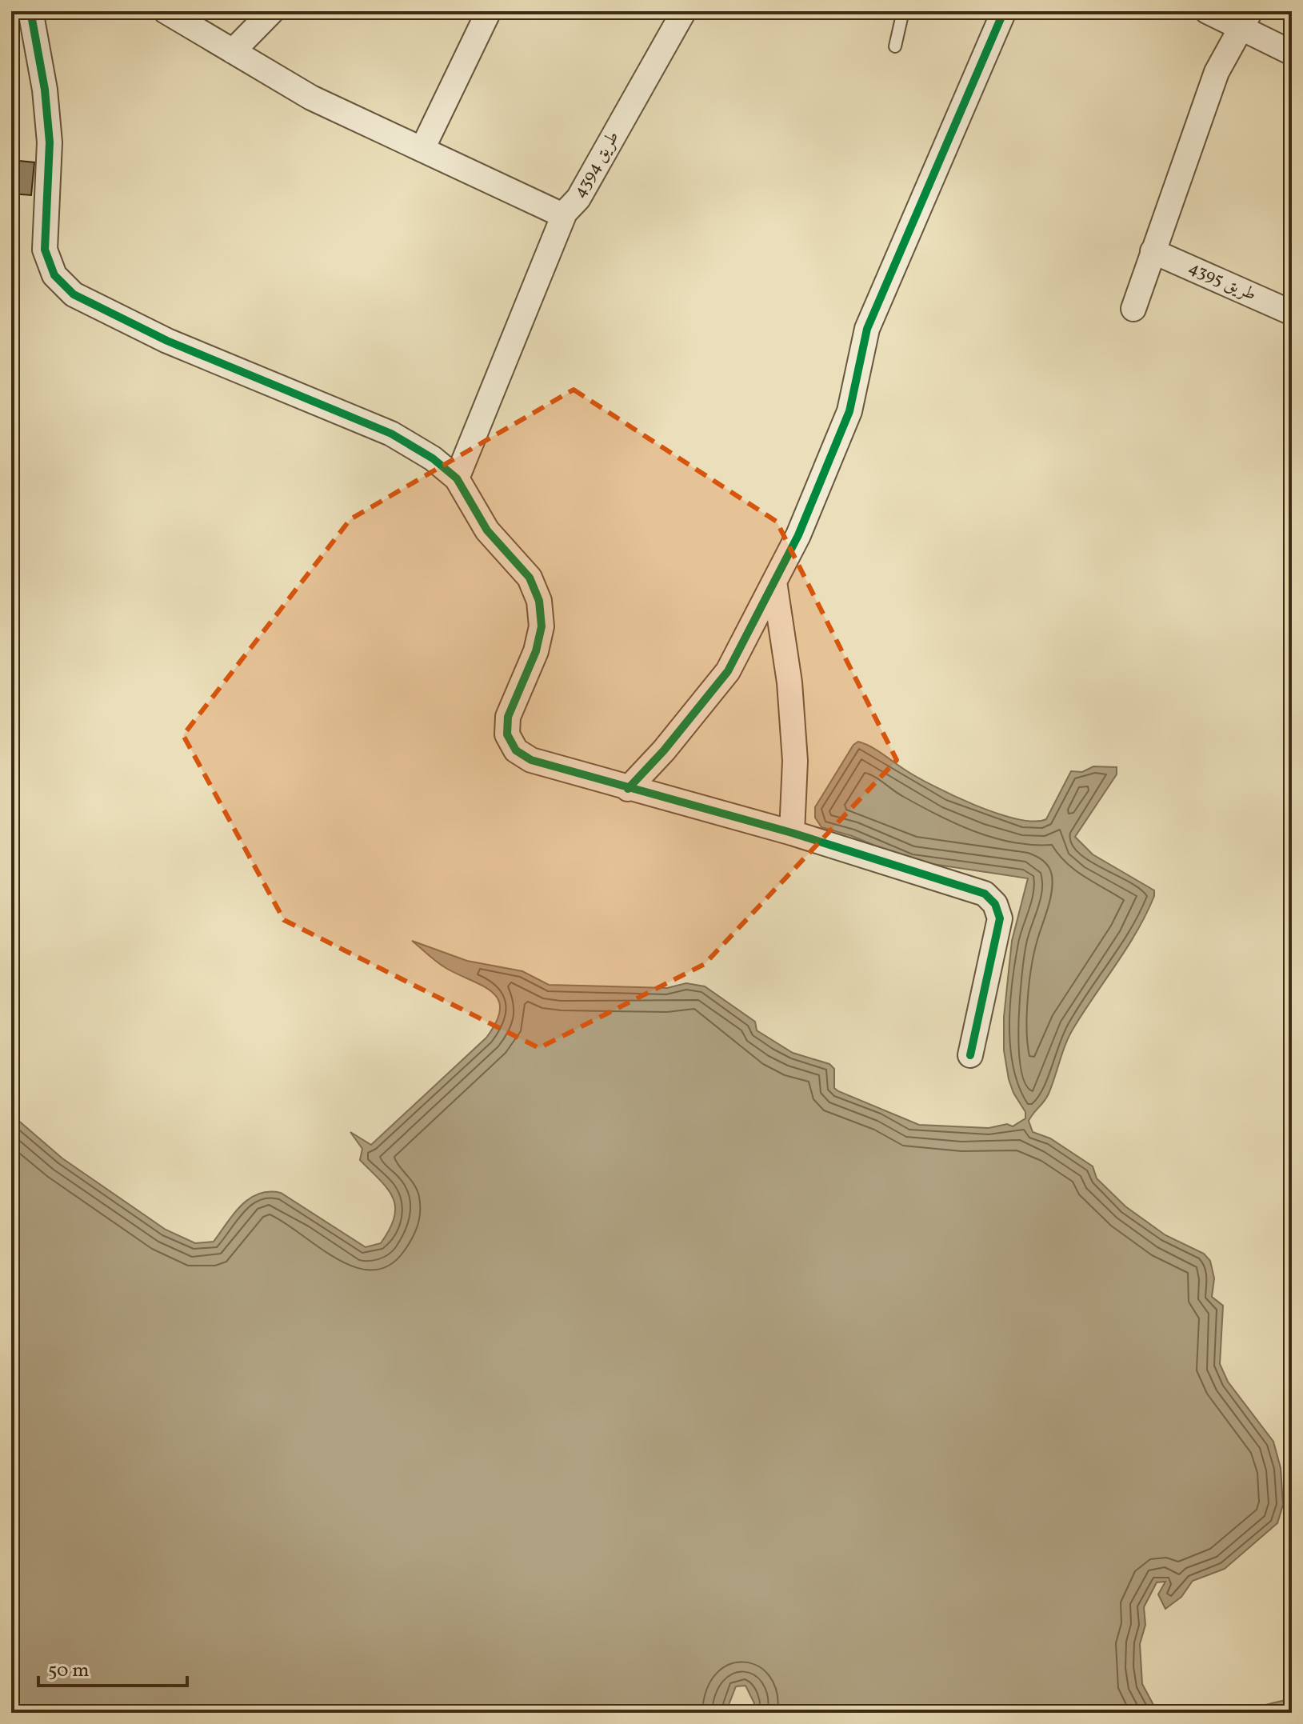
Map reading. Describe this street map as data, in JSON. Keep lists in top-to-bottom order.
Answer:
{
  "streets": {
    "street": ["طريق 4394", "طريق 4395"]
  },
  "scale_bar": "50 m"
}
